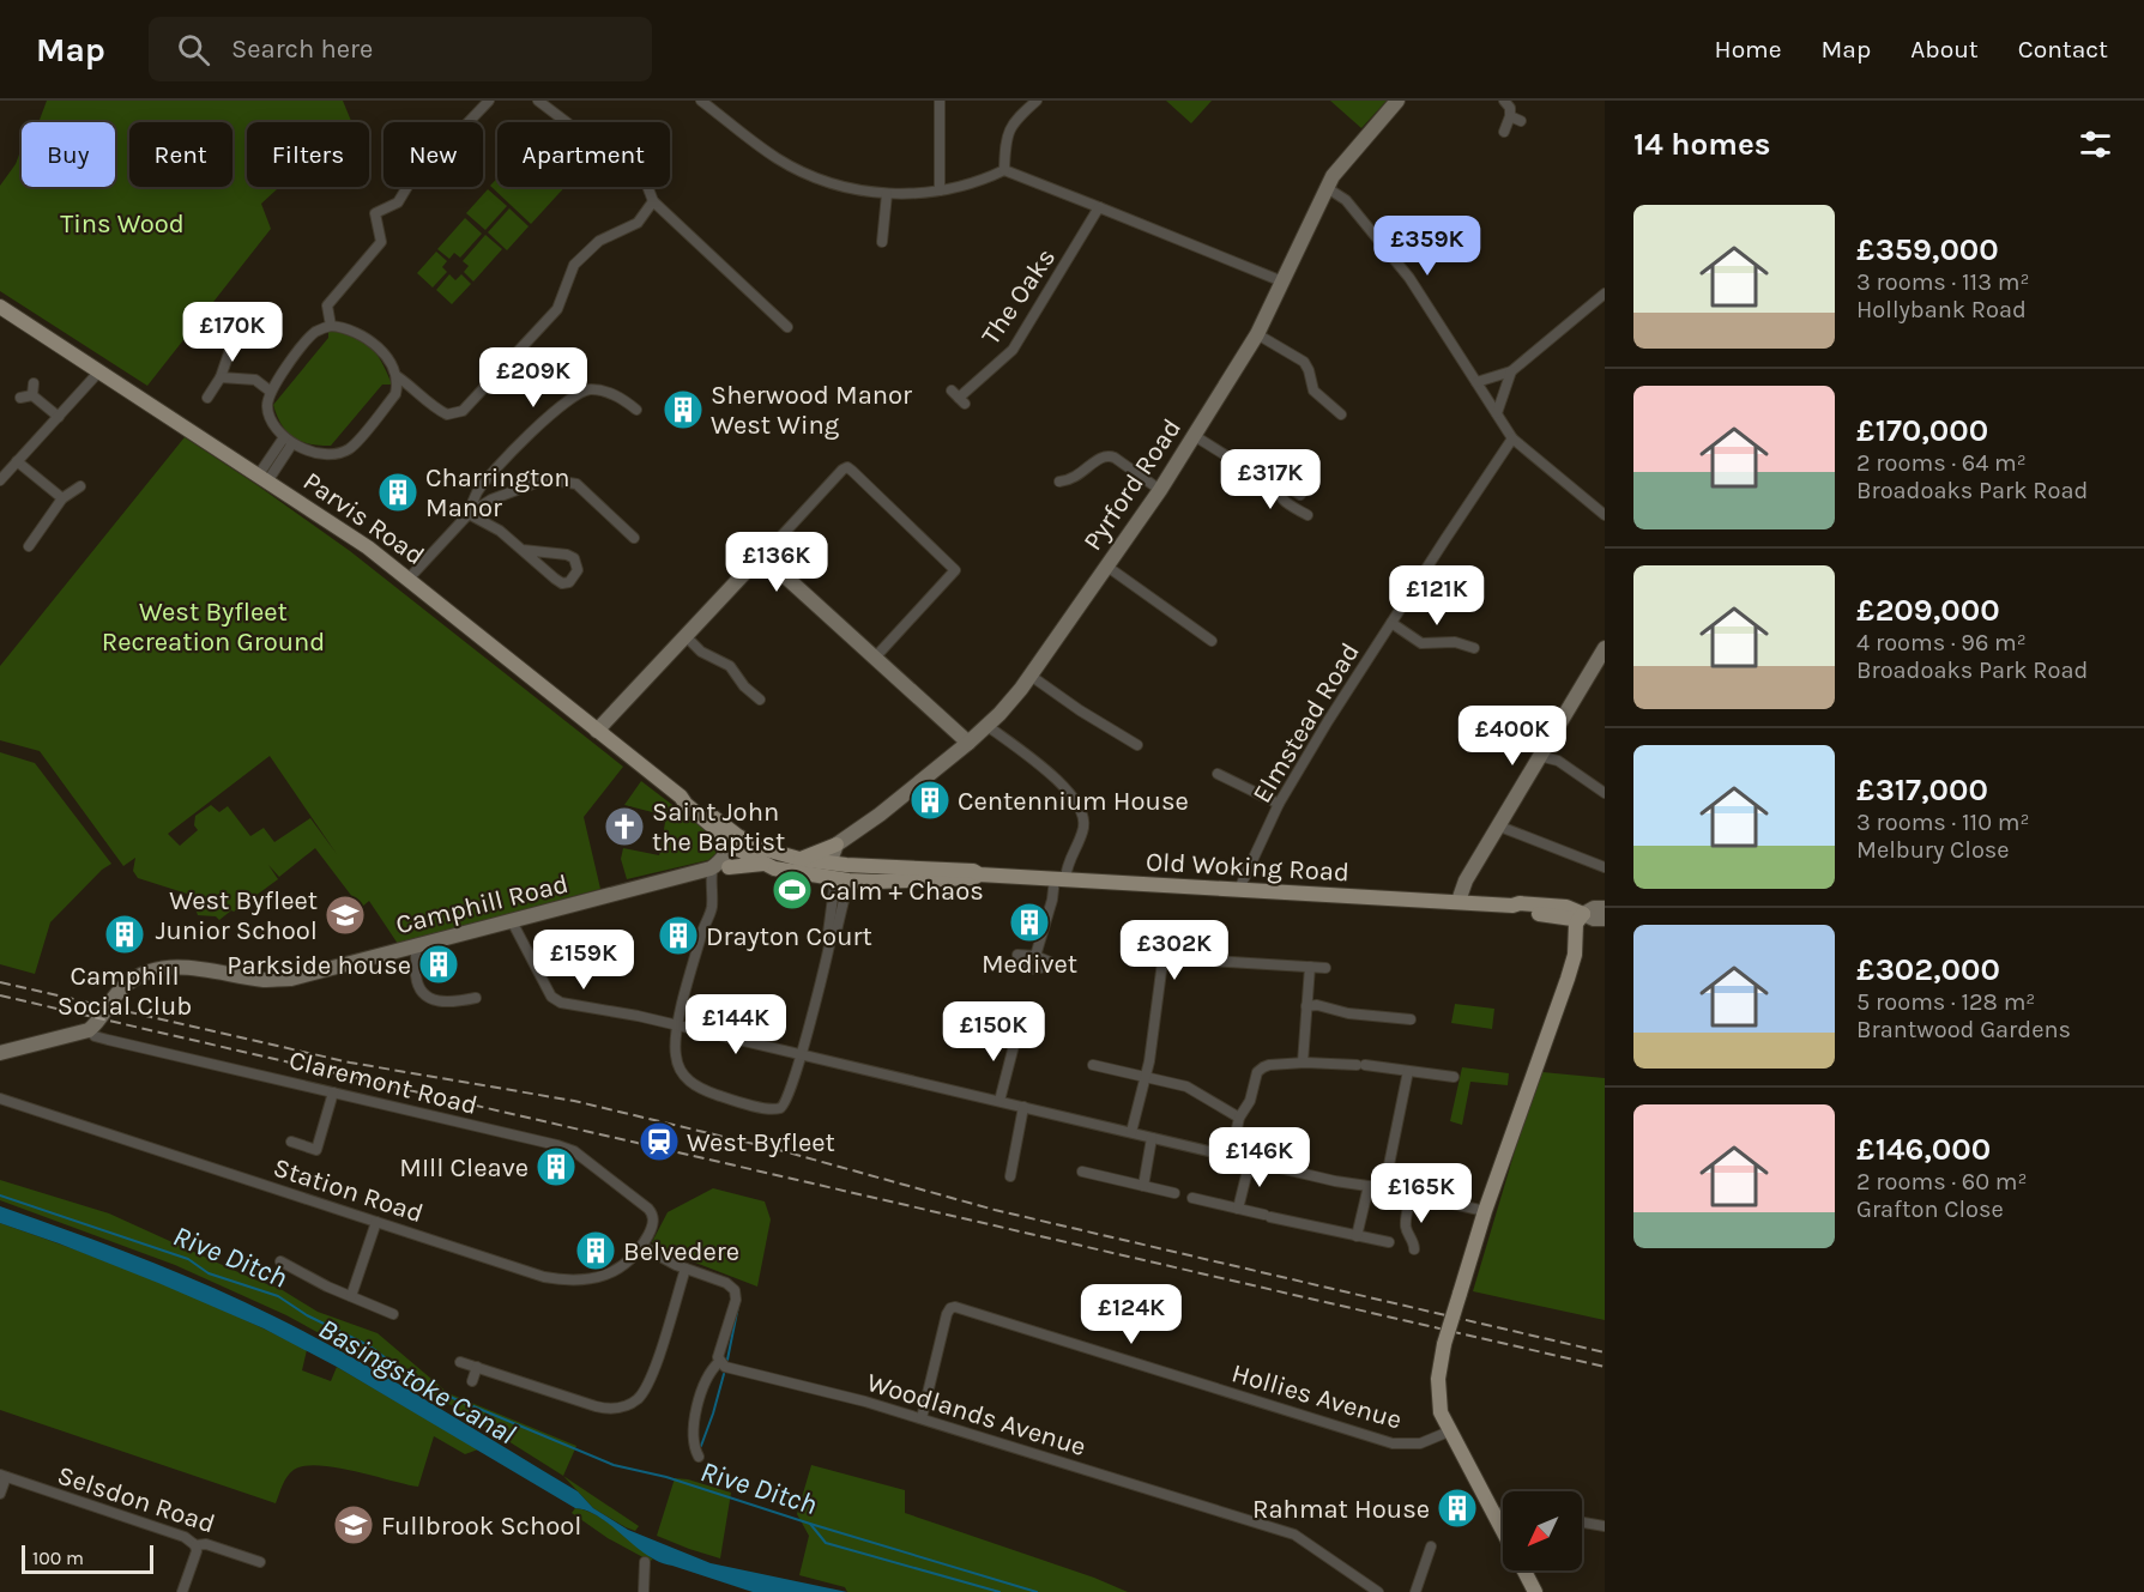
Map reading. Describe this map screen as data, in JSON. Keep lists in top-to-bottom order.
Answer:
{
  "streets": {
    "main road": ["Parvis Road", "Old Woking Road"],
    "street": [
      "The Oaks",
      "Pyrford Road",
      "Elmstead Road",
      "Camphill Road",
      "Claremont Road",
      "Station Road",
      "Hollies Avenue",
      "Woodlands Avenue",
      "Selsdon Road"
    ]
  },
  "crossings": [
    ["Parvis Road", "Old Woking Road"],
    ["Parvis Road", "Camphill Road"],
    ["Elmstead Road", "Old Woking Road"],
    ["Old Woking Road", "Camphill Road"],
    ["Camphill Road", "Claremont Road"],
    ["Claremont Road", "Station Road"],
    ["Hollies Avenue", "Woodlands Avenue"]
  ],
  "water": ["Rive Ditch", "Basingstoke Canal"],
  "parks": ["Tins Wood", "West Byfleet Recreation Ground"],
  "places": {
    "building": [
      "Sherwood Manor West Wing",
      "Charrington Manor",
      "Centennium House",
      "Medivet",
      "Camphill Social Club",
      "Drayton Court",
      "Parkside house",
      "MIll Cleave",
      "Belvedere",
      "Rahmat House"
    ],
    "church": ["Saint John the Baptist"],
    "sports": ["Calm + Chaos"],
    "school or university": ["West Byfleet Junior School", "Fullbrook School"],
    "station": ["West Byfleet"]
  },
  "scale_bar": "100 m",
  "north": "bottom left",
  "page": {
    "header": "Map",
    "search": "Search here",
    "nav": [
      "Home",
      "Map",
      "About",
      "Contact"
    ],
    "heading": "14 homes",
    "chip": [
      "Buy",
      "Rent",
      "Filters",
      "New",
      "Apartment"
    ],
    "list": [
      {
        "name": "£359,000",
        "note": "3 rooms · 113 m² · Hollybank Road"
      },
      {
        "name": "£170,000",
        "note": "2 rooms · 64 m² · Broadoaks Park Road"
      },
      {
        "name": "£209,000",
        "note": "4 rooms · 96 m² · Broadoaks Park Road"
      },
      {
        "name": "£317,000",
        "note": "3 rooms · 110 m² · Melbury Close"
      },
      {
        "name": "£302,000",
        "note": "5 rooms · 128 m² · Brantwood Gardens"
      },
      {
        "name": "£146,000",
        "note": "2 rooms · 60 m² · Grafton Close"
      }
    ],
    "price": [
      "£359K",
      "£170K",
      "£209K",
      "£317K",
      "£136K",
      "£121K",
      "£400K",
      "£302K",
      "£159K",
      "£144K",
      "£150K",
      "£146K",
      "£165K",
      "£124K"
    ],
    "scale": "100 m"
  }
}
